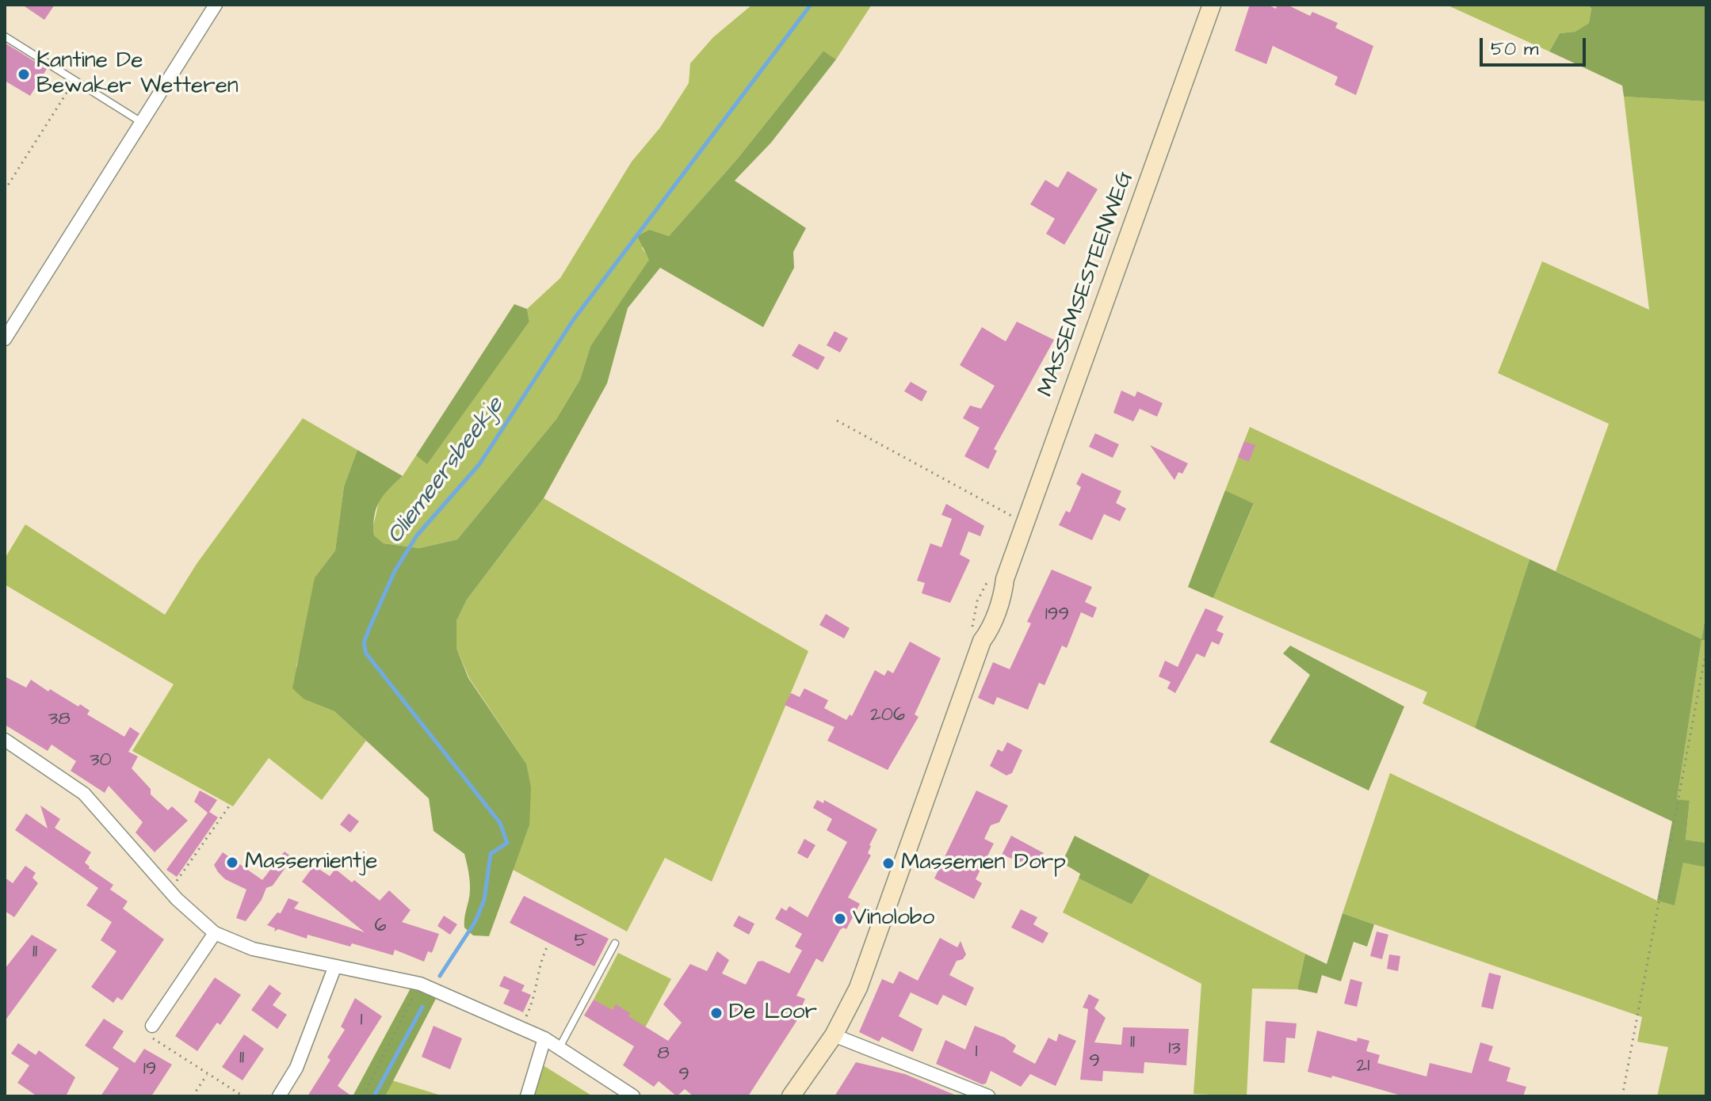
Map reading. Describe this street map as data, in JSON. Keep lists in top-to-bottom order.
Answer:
{
  "streets": {
    "main road": ["MASSEMSESTEENWEG"]
  },
  "water": ["Oliemeersbeekje"],
  "places": [
    "Kantine De Bewaker Wetteren",
    "Massemientje",
    "Massemen Dorp",
    "Vinolobo",
    "De Loor"
  ],
  "house_numbers": [
    "199",
    "206",
    "38",
    "30",
    "6",
    "5",
    "11",
    "1",
    "11",
    "13",
    "1",
    "8",
    "11",
    "9",
    "21",
    "19",
    "9"
  ],
  "scale_bar": "50 m"
}
